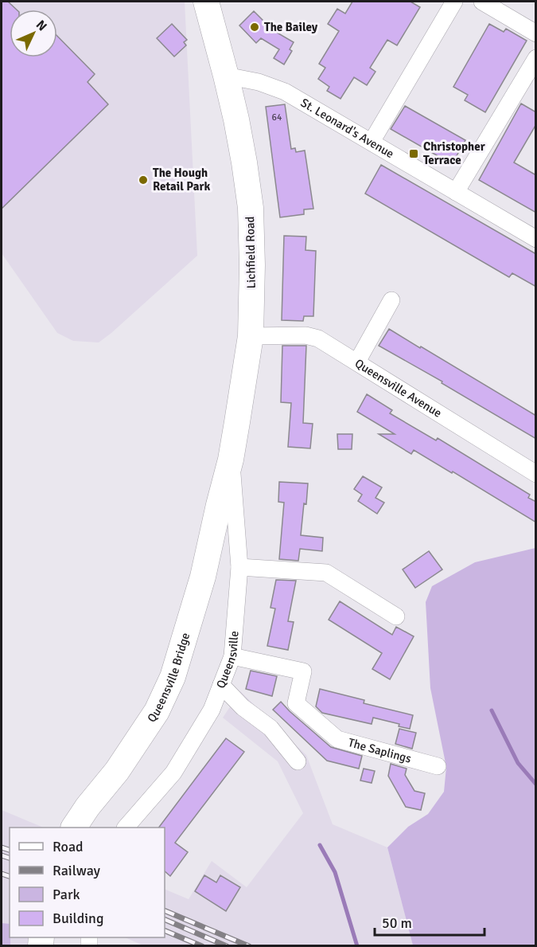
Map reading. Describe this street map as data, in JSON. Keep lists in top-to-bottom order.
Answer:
{
  "streets": {
    "highway": ["Lichfield Road", "Queensville Bridge"],
    "street": [
      "St. Leonard's Avenue",
      "Queensville Avenue",
      "Queensville",
      "The Saplings"
    ]
  },
  "crossings": [
    ["St. Leonard's Avenue", "Lichfield Road"],
    ["Lichfield Road", "Queensville Avenue"],
    ["Lichfield Road", "Queensville"],
    ["Lichfield Road", "Queensville Bridge"],
    ["Queensville", "The Saplings"]
  ],
  "places": {
    "other": ["The Bailey", "The Hough Retail Park"],
    "transit": ["Christopher Terrace"]
  },
  "house_numbers": ["64"],
  "legend": [
    "Road",
    "Railway",
    "Park",
    "Building"
  ],
  "scale_bar": "50 m",
  "north": "top right"
}
